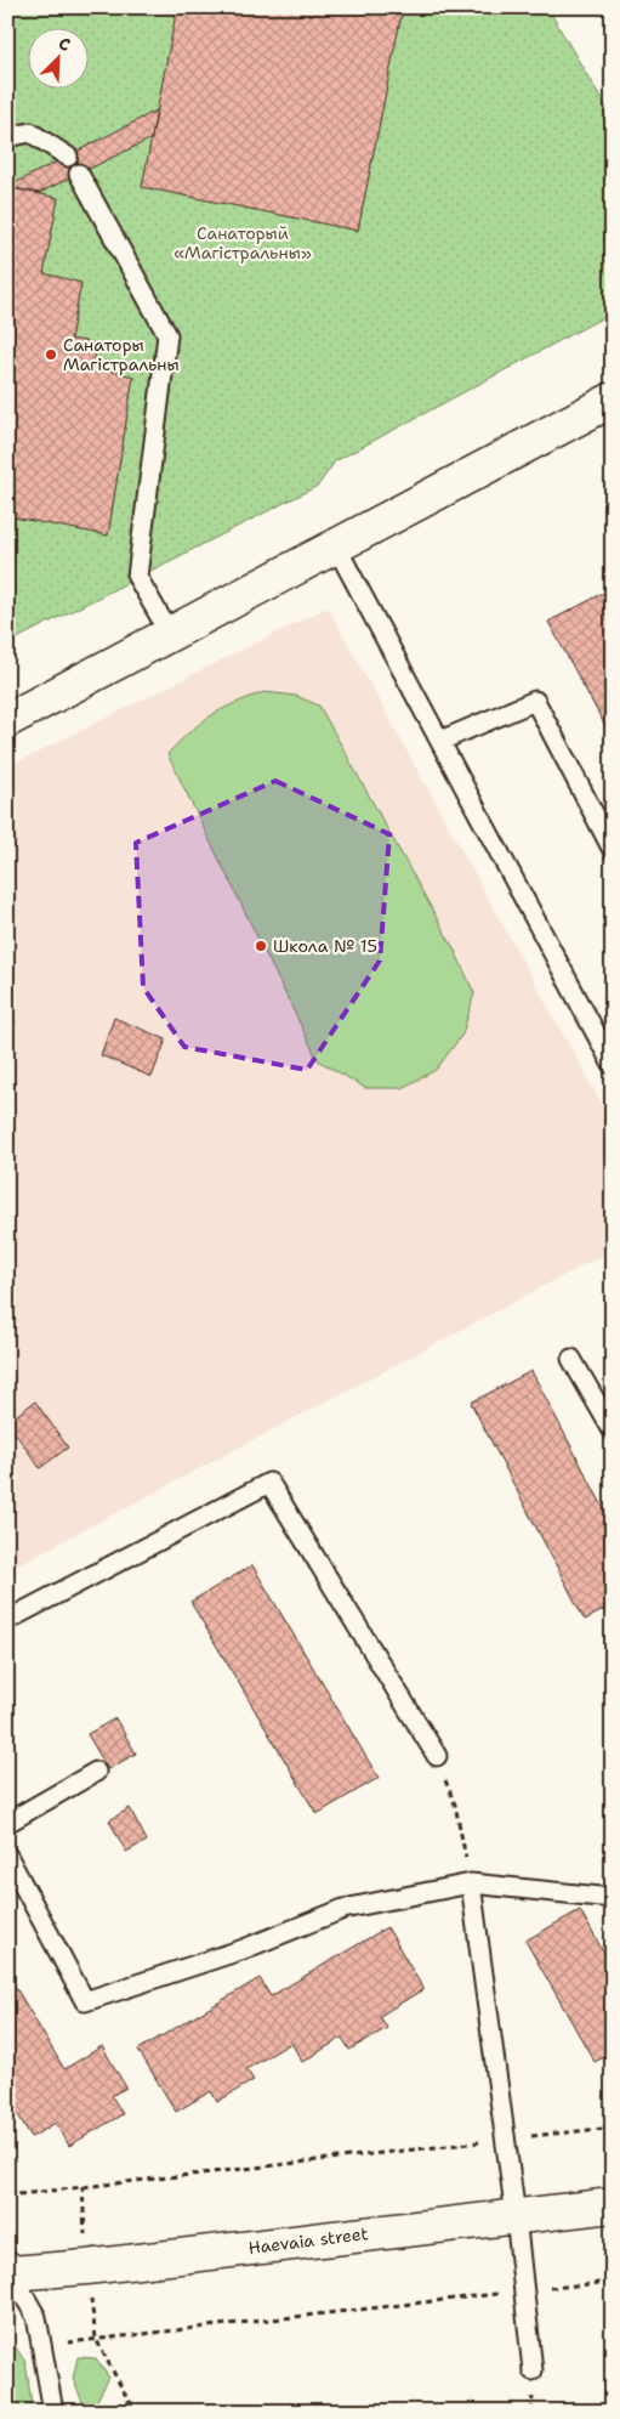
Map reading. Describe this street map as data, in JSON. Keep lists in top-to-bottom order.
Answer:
{
  "streets": {
    "street": ["Haevaia street"]
  },
  "parks": ["Санаторый «Магістральны»"],
  "places": ["Санаторы Магістральны", "Школа № 15"],
  "north": "top right"
}
